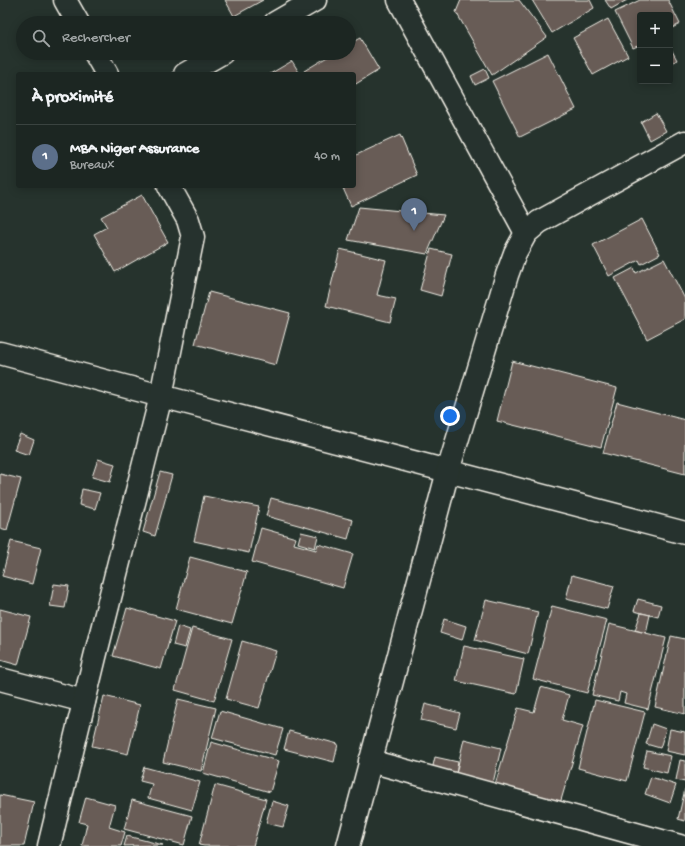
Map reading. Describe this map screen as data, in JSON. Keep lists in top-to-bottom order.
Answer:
{
  "page": {
    "map_buttons": ["+", "−"],
    "search": "Rechercher",
    "heading": "À proximité",
    "list": [
      {
        "mark": "1",
        "name": "MBA Niger Assurance",
        "note": "Bureaux",
        "value": "40 m"
      }
    ],
    "pins": "1"
  }
}
